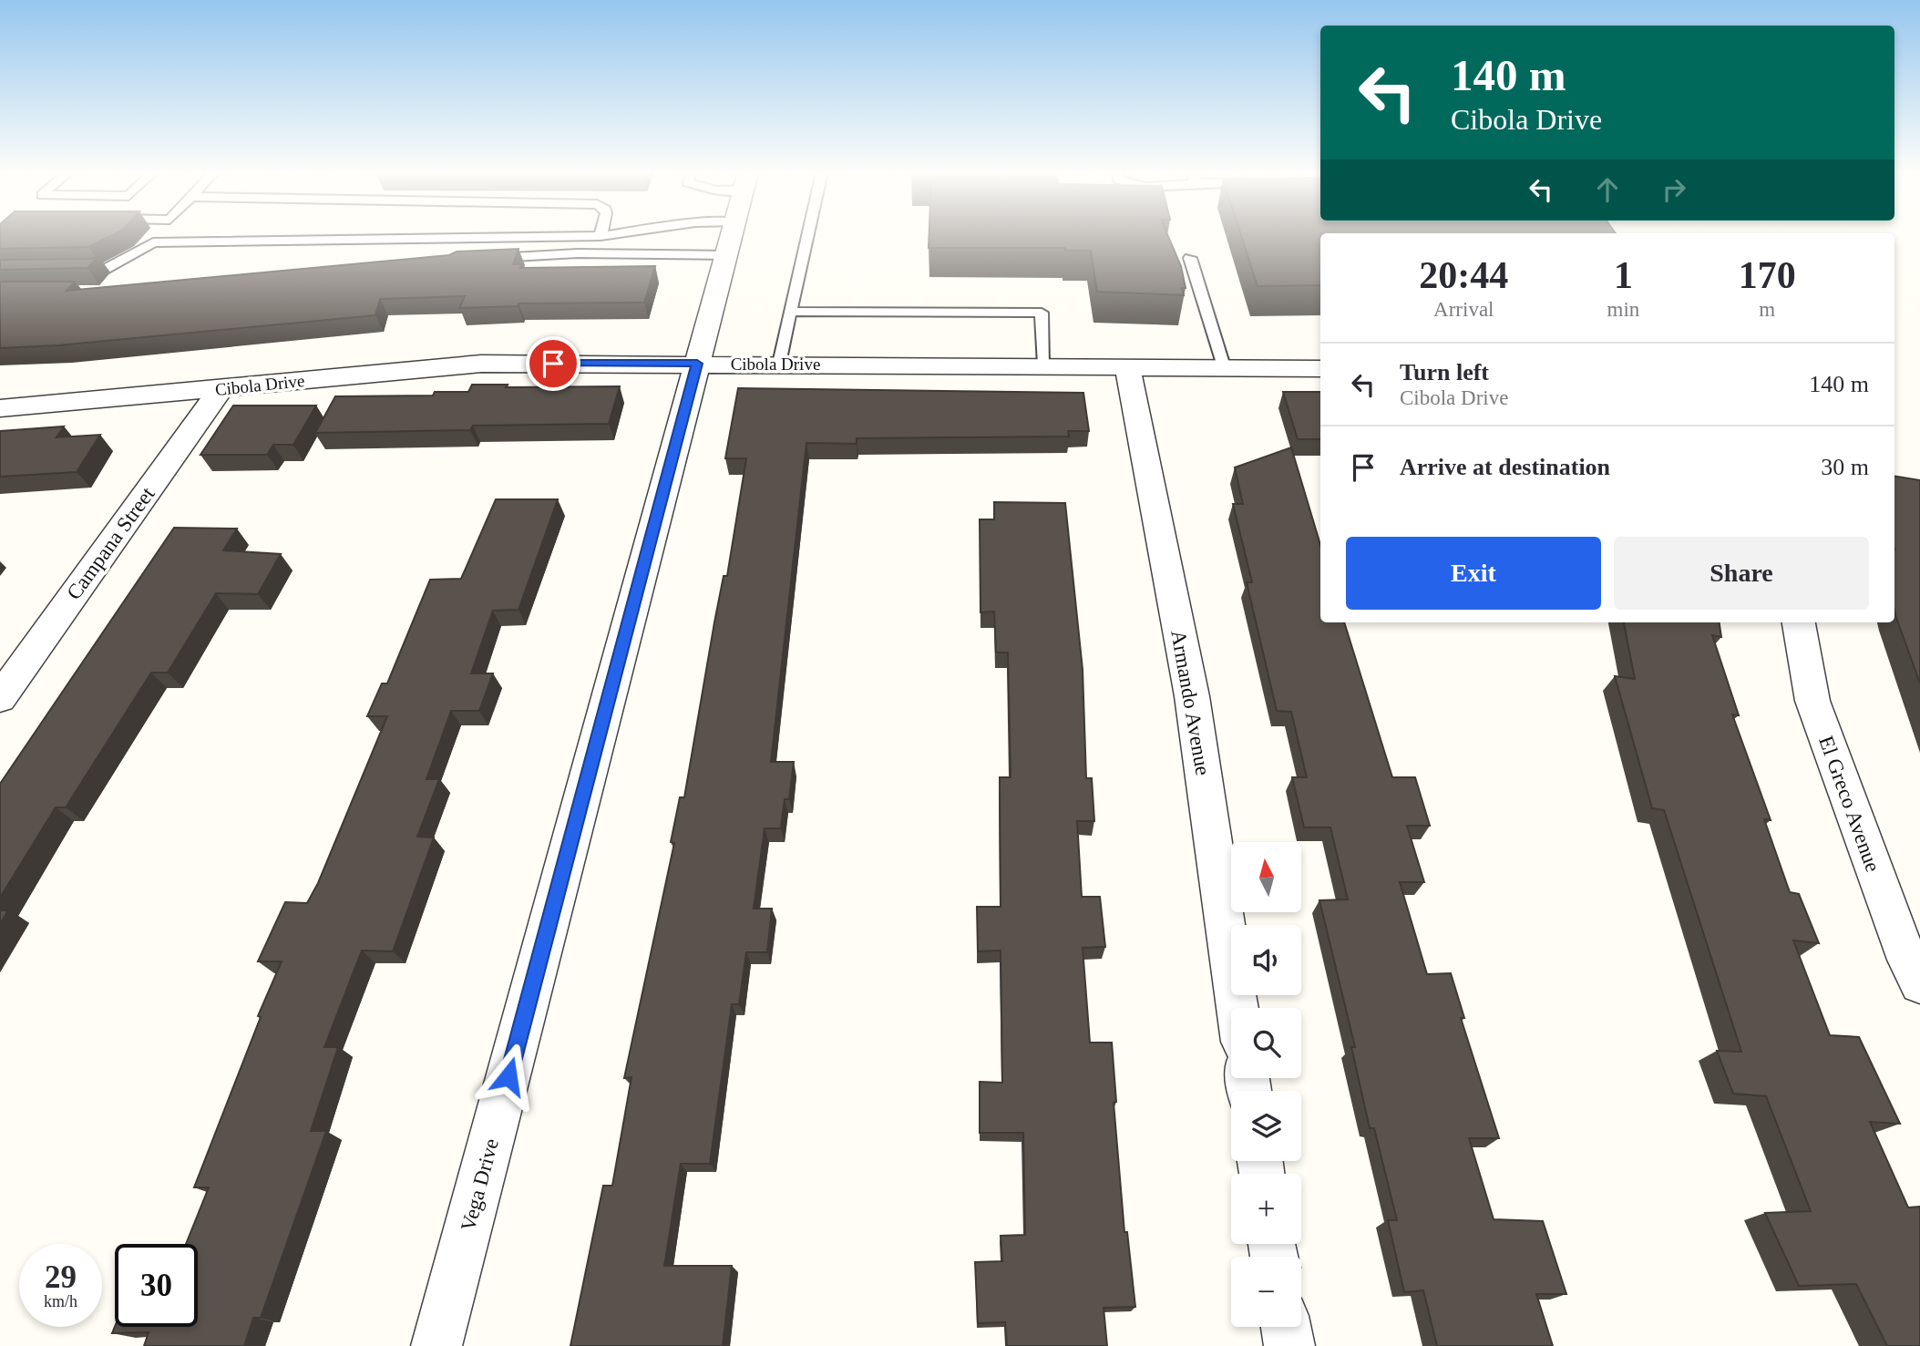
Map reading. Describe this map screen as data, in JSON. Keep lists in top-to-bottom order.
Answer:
{
  "streets": {
    "street": [
      "Cibola Drive",
      "Campana Street",
      "Armando Avenue",
      "El Greco Avenue",
      "Vega Drive"
    ]
  },
  "crossings": [
    ["Cibola Drive", "Campana Street"],
    ["Cibola Drive", "Armando Avenue"],
    ["Cibola Drive", "Vega Drive"]
  ],
  "north": "top",
  "page": {
    "turn": ["140 m", "Cibola Drive"],
    "eta": [
      "20:44",
      "Arrival",
      "1",
      "min",
      "170",
      "m"
    ],
    "list": [
      {
        "name": "Turn left",
        "note": "Cibola Drive",
        "value": "140 m"
      },
      {
        "name": "Arrive at destination",
        "value": "30 m"
      }
    ],
    "buttons": ["Exit", "Share"],
    "map_buttons": ["+", "−"],
    "speed": "29 km/h",
    "limit": "30"
  }
}
